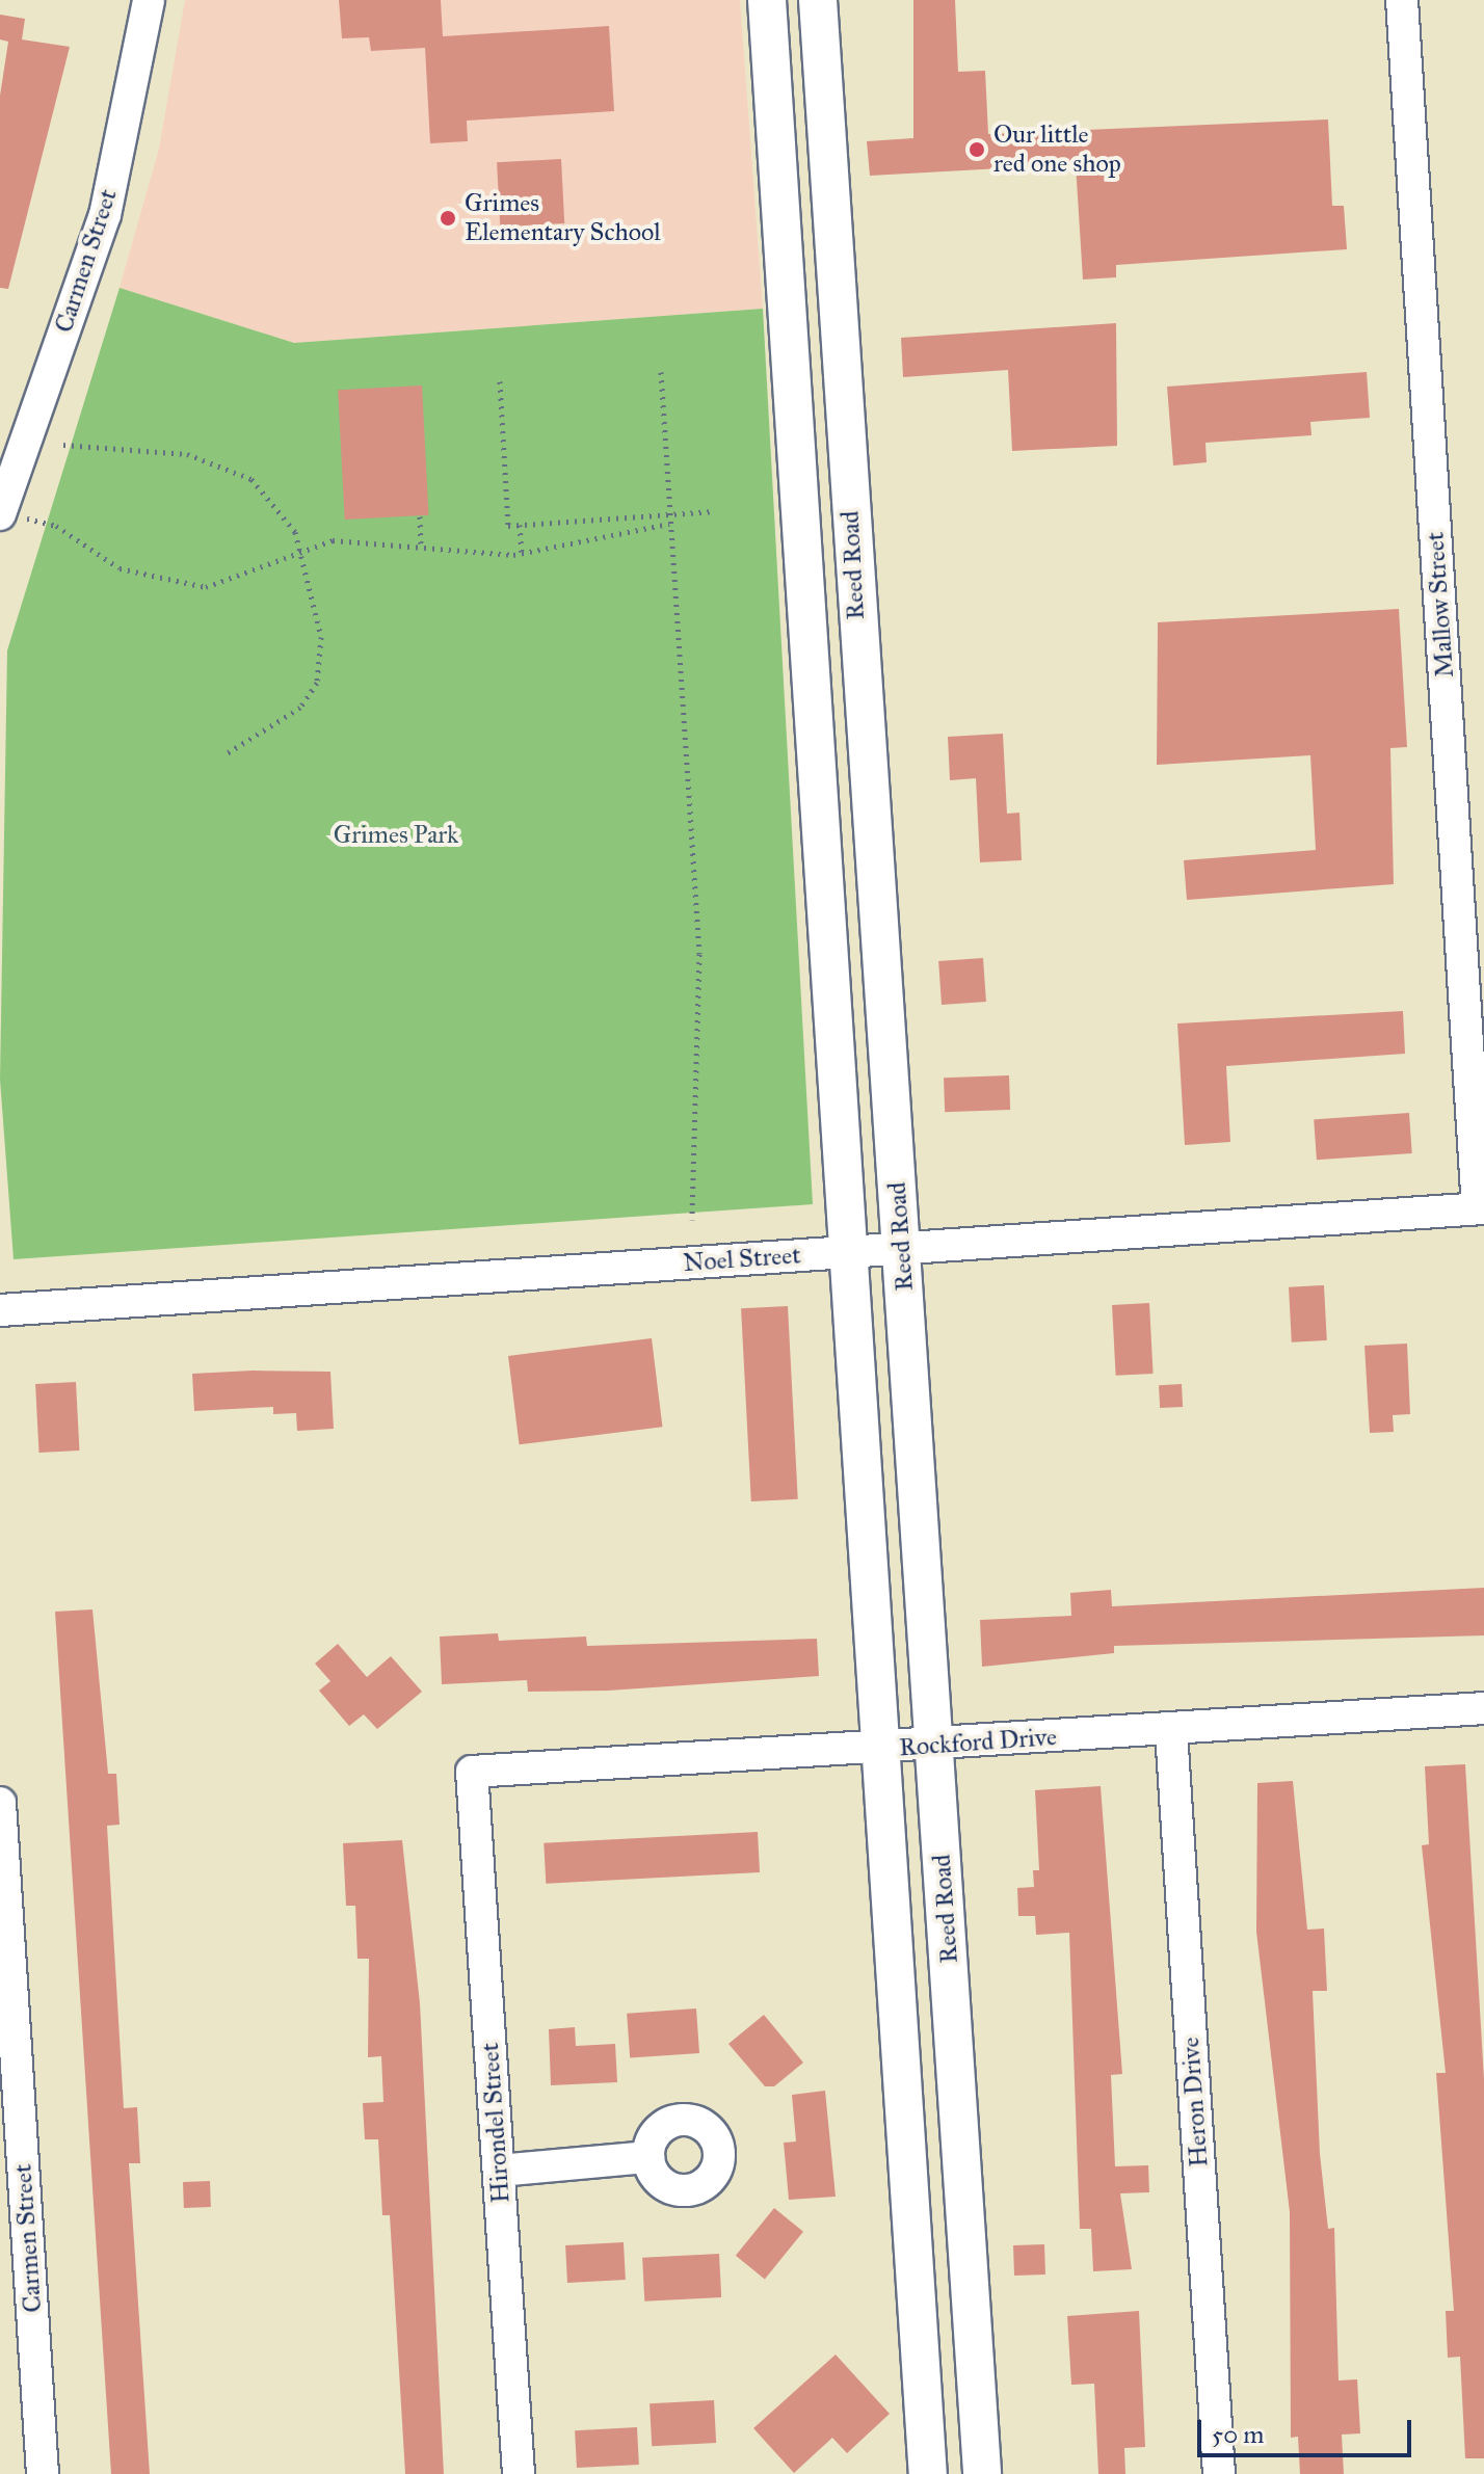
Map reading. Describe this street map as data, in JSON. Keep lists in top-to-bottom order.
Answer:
{
  "streets": {
    "street": [
      "Carmen Street",
      "Reed Road",
      "Mallow Street",
      "Noel Street",
      "Rockford Drive",
      "Heron Drive",
      "Hirondel Street"
    ]
  },
  "crossings": [
    ["Reed Road", "Noel Street"],
    ["Reed Road", "Rockford Drive"],
    ["Mallow Street", "Noel Street"],
    ["Rockford Drive", "Heron Drive"],
    ["Rockford Drive", "Hirondel Street"]
  ],
  "parks": ["Grimes Park"],
  "places": ["Our little red one shop", "Grimes Elementary School"],
  "scale_bar": "50 m"
}
